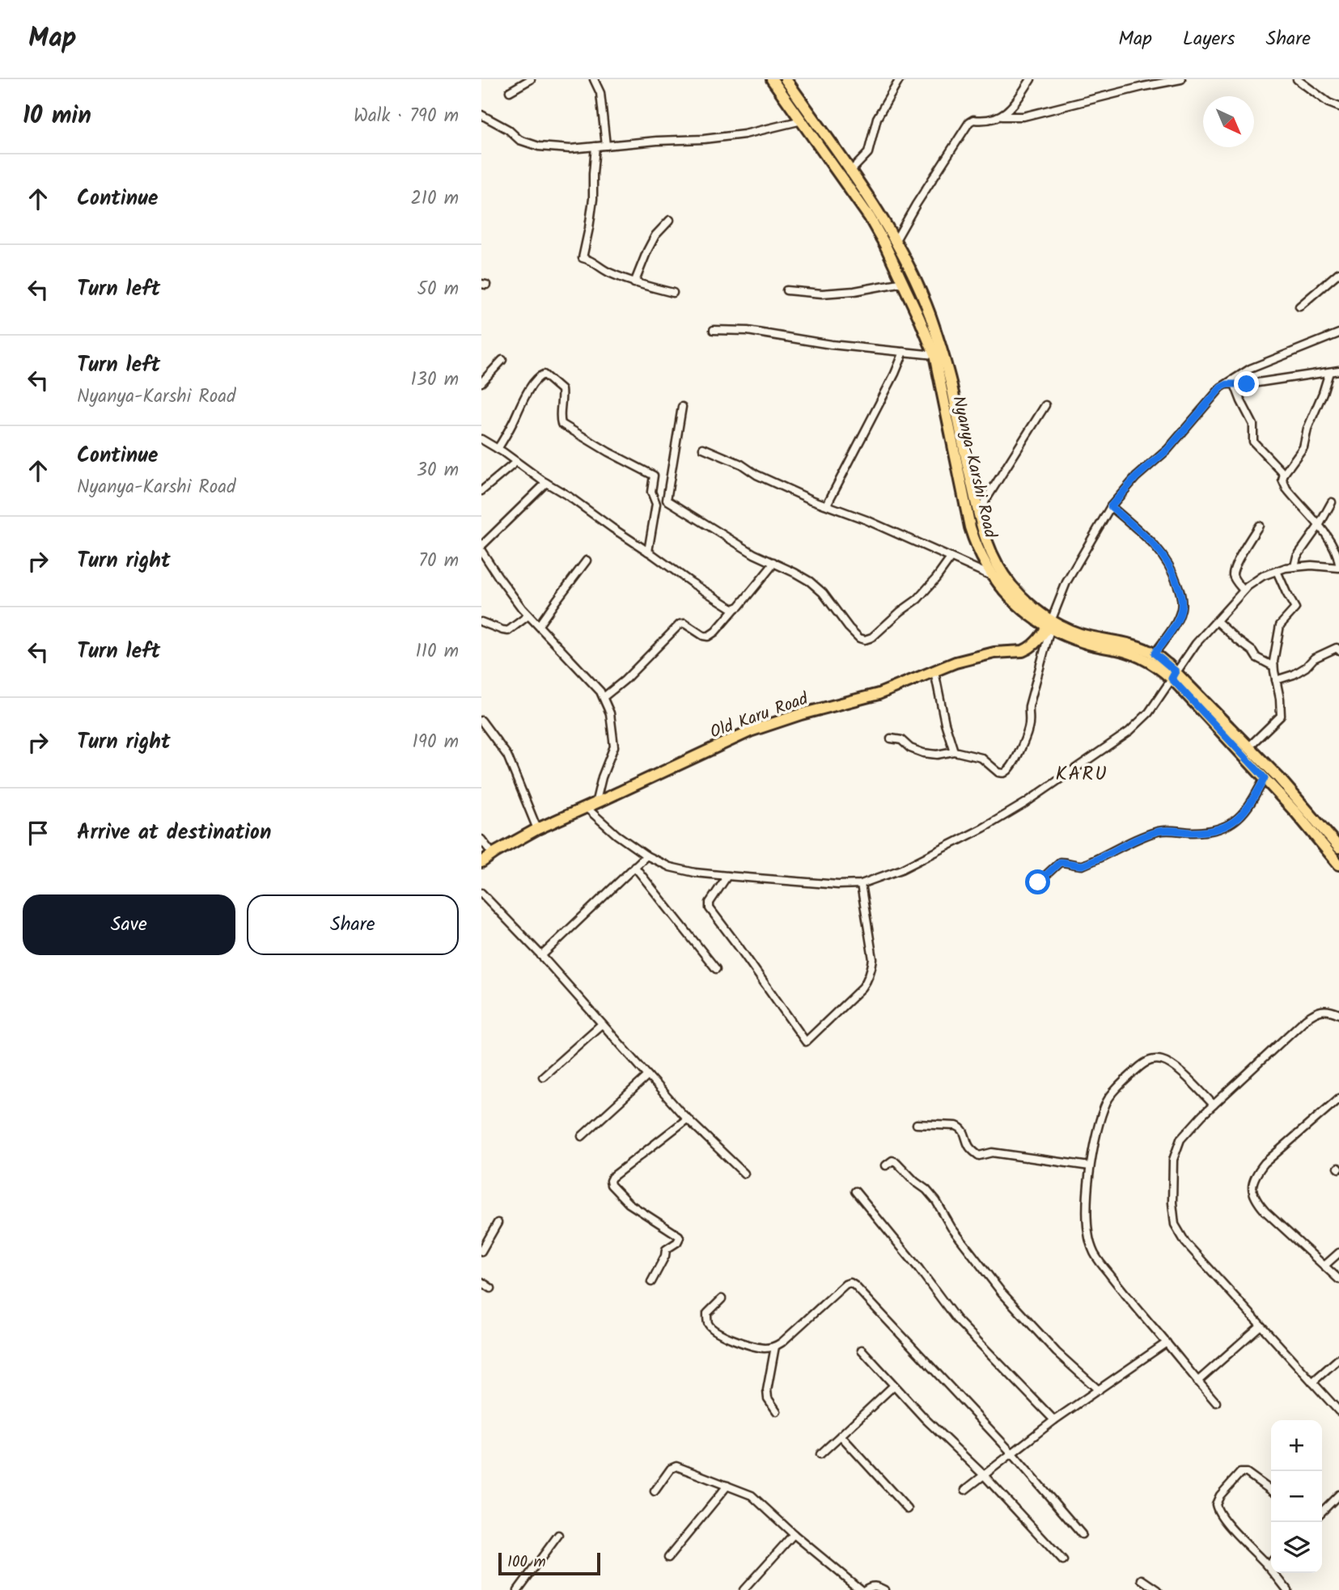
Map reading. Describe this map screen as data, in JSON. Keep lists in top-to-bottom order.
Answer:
{
  "streets": {
    "main road": ["Nyanya-Karshi Road", "Old Karu Road"]
  },
  "crossings": [
    ["Nyanya-Karshi Road", "Old Karu Road"]
  ],
  "districts": ["KARU"],
  "scale_bar": "100 m",
  "north": "bottom right",
  "page": {
    "header": "Map",
    "nav": ["Map", "Layers", "Share"],
    "heading": ["10 min", "Walk · 790 m"],
    "list": [
      ["Continue", "210 m"],
      ["Turn left", "50 m"],
      ["Turn left", "Nyanya-Karshi Road", "130 m"],
      ["Continue", "Nyanya-Karshi Road", "30 m"],
      ["Turn right", "70 m"],
      ["Turn left", "110 m"],
      ["Turn right", "190 m"],
      "Arrive at destination"
    ],
    "buttons": ["Save", "Share"],
    "map_buttons": ["+", "−"],
    "scale": "100 m"
  }
}
